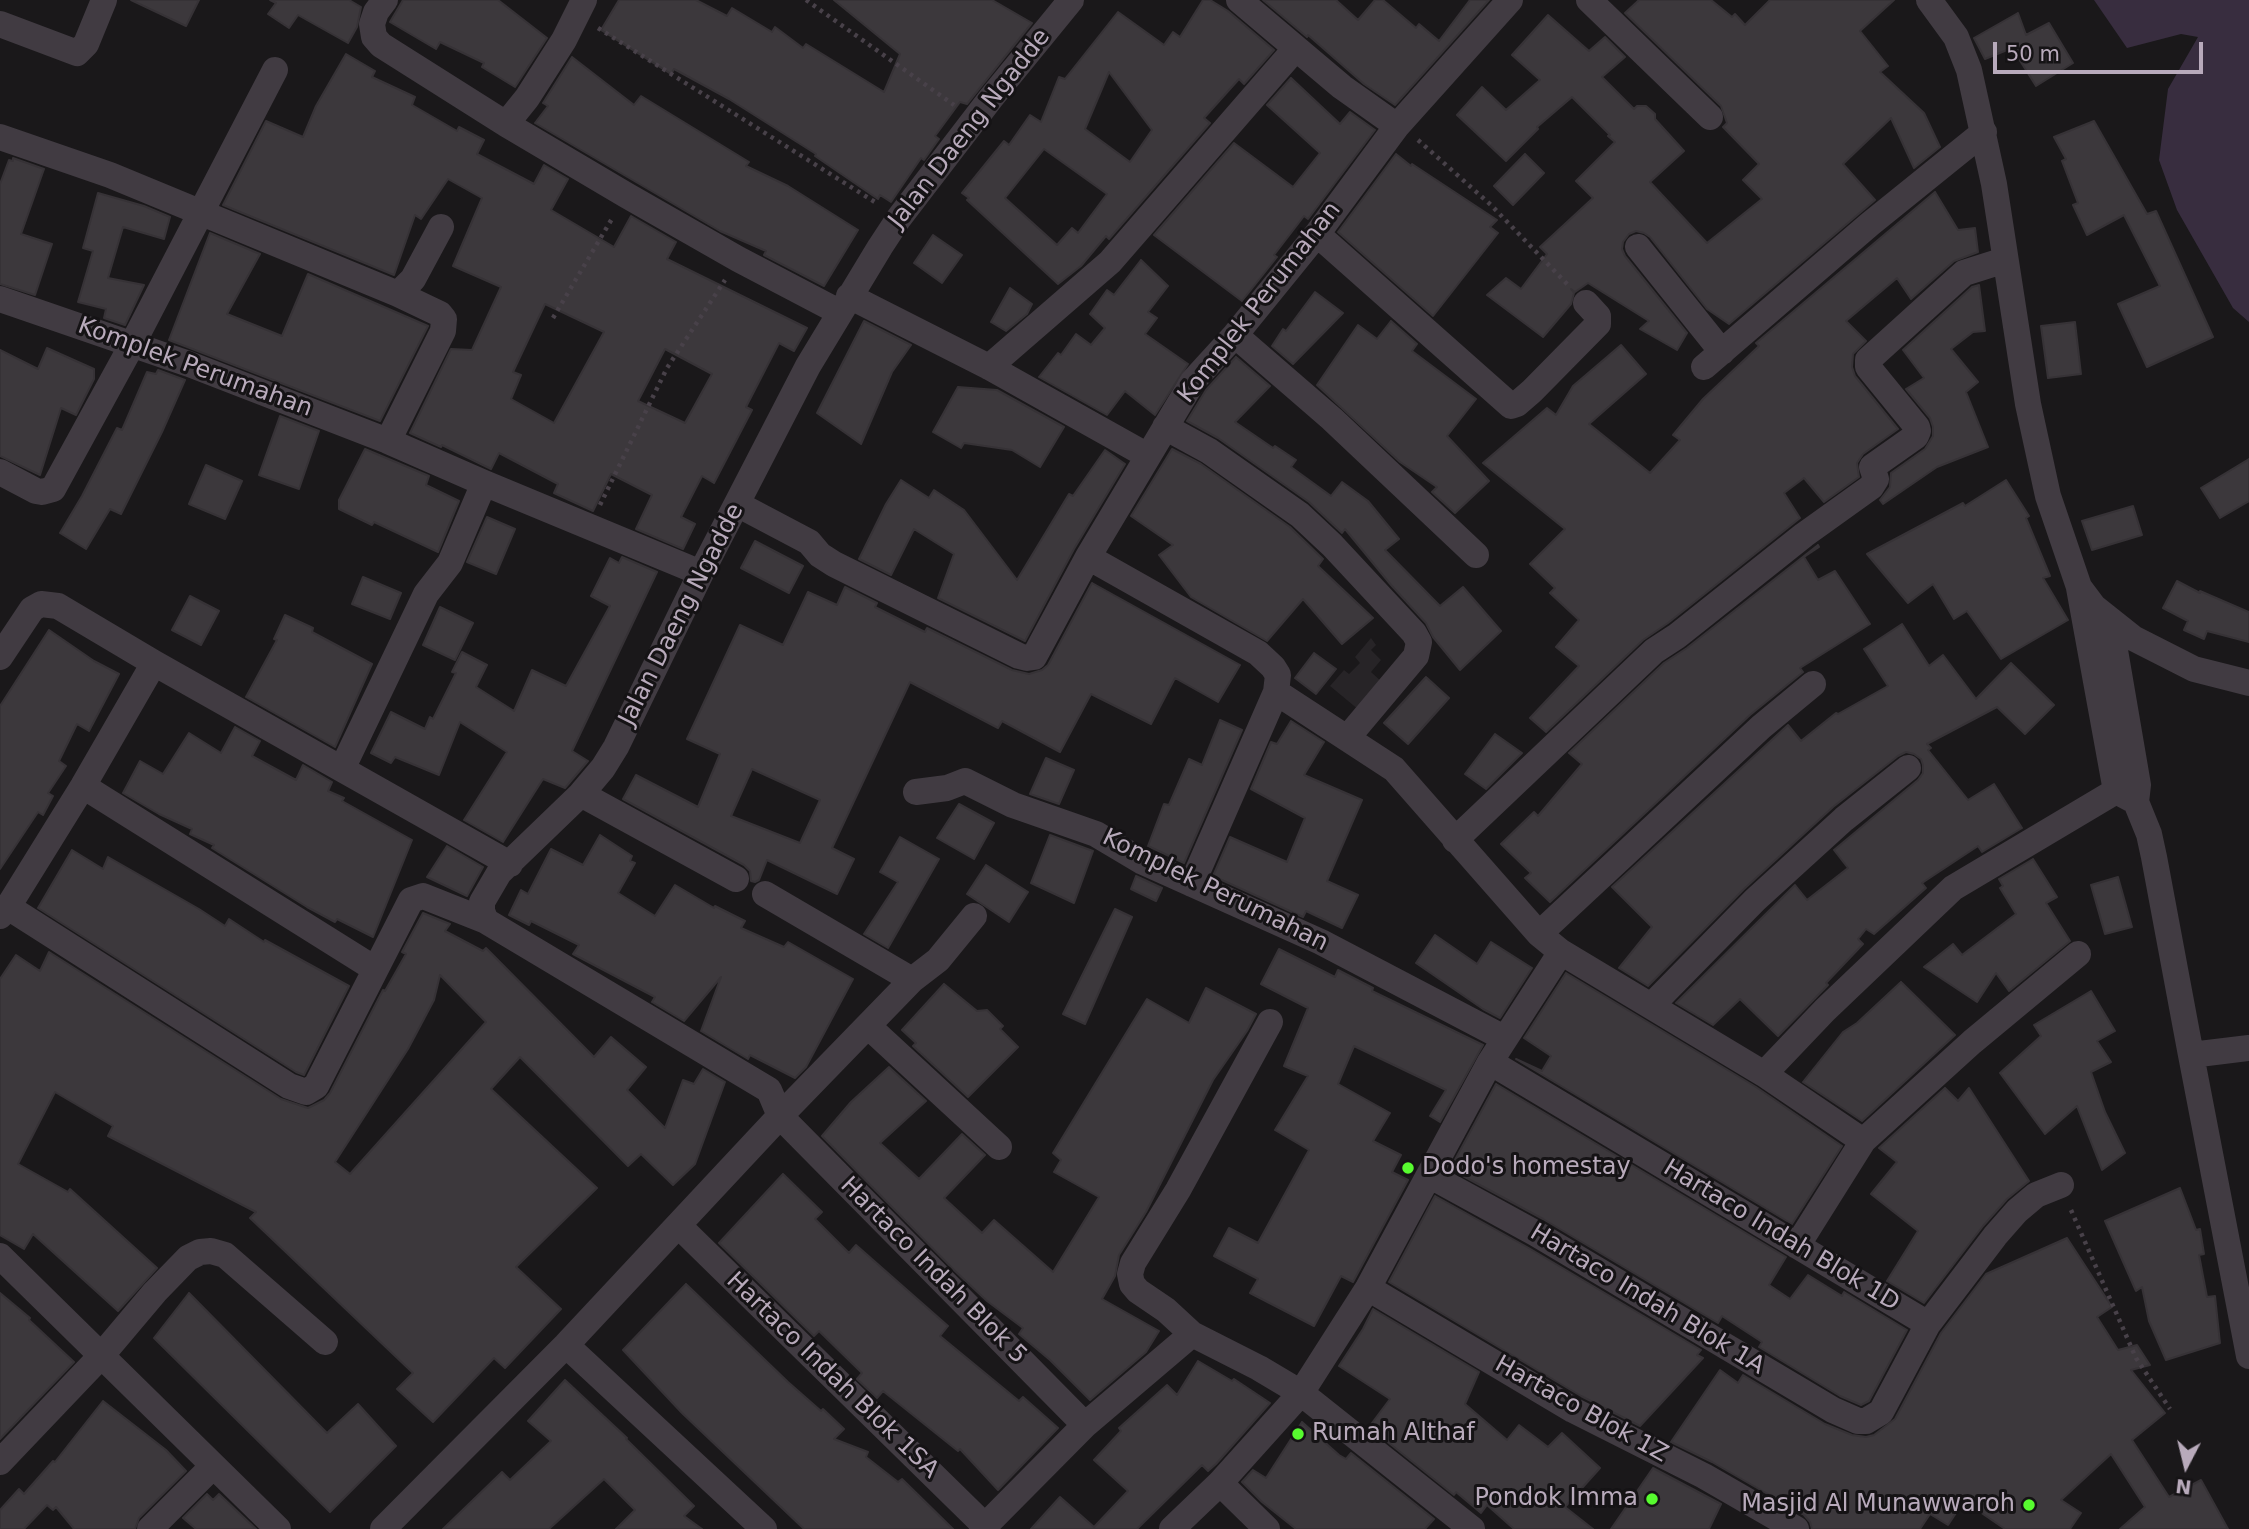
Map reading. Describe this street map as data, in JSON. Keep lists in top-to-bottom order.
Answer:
{
  "streets": {
    "street": [
      "Jalan Daeng Ngadde",
      "Komplek Perumahan",
      "Hartaco Indah Blok 1D",
      "Hartaco Indah Blok 5",
      "Hartaco Indah Blok 1A",
      "Hartaco Indah Blok 1SA",
      "Hartaco Blok 1Z"
    ]
  },
  "crossings": [
    ["Jalan Daeng Ngadde", "Komplek Perumahan"],
    ["Hartaco Indah Blok 1D", "Hartaco Indah Blok 1A"]
  ],
  "places": [
    "Dodo's homestay",
    "Rumah Althaf",
    "Pondok Imma",
    "Masjid Al Munawwaroh"
  ],
  "scale_bar": "50 m",
  "north": "bottom"
}
